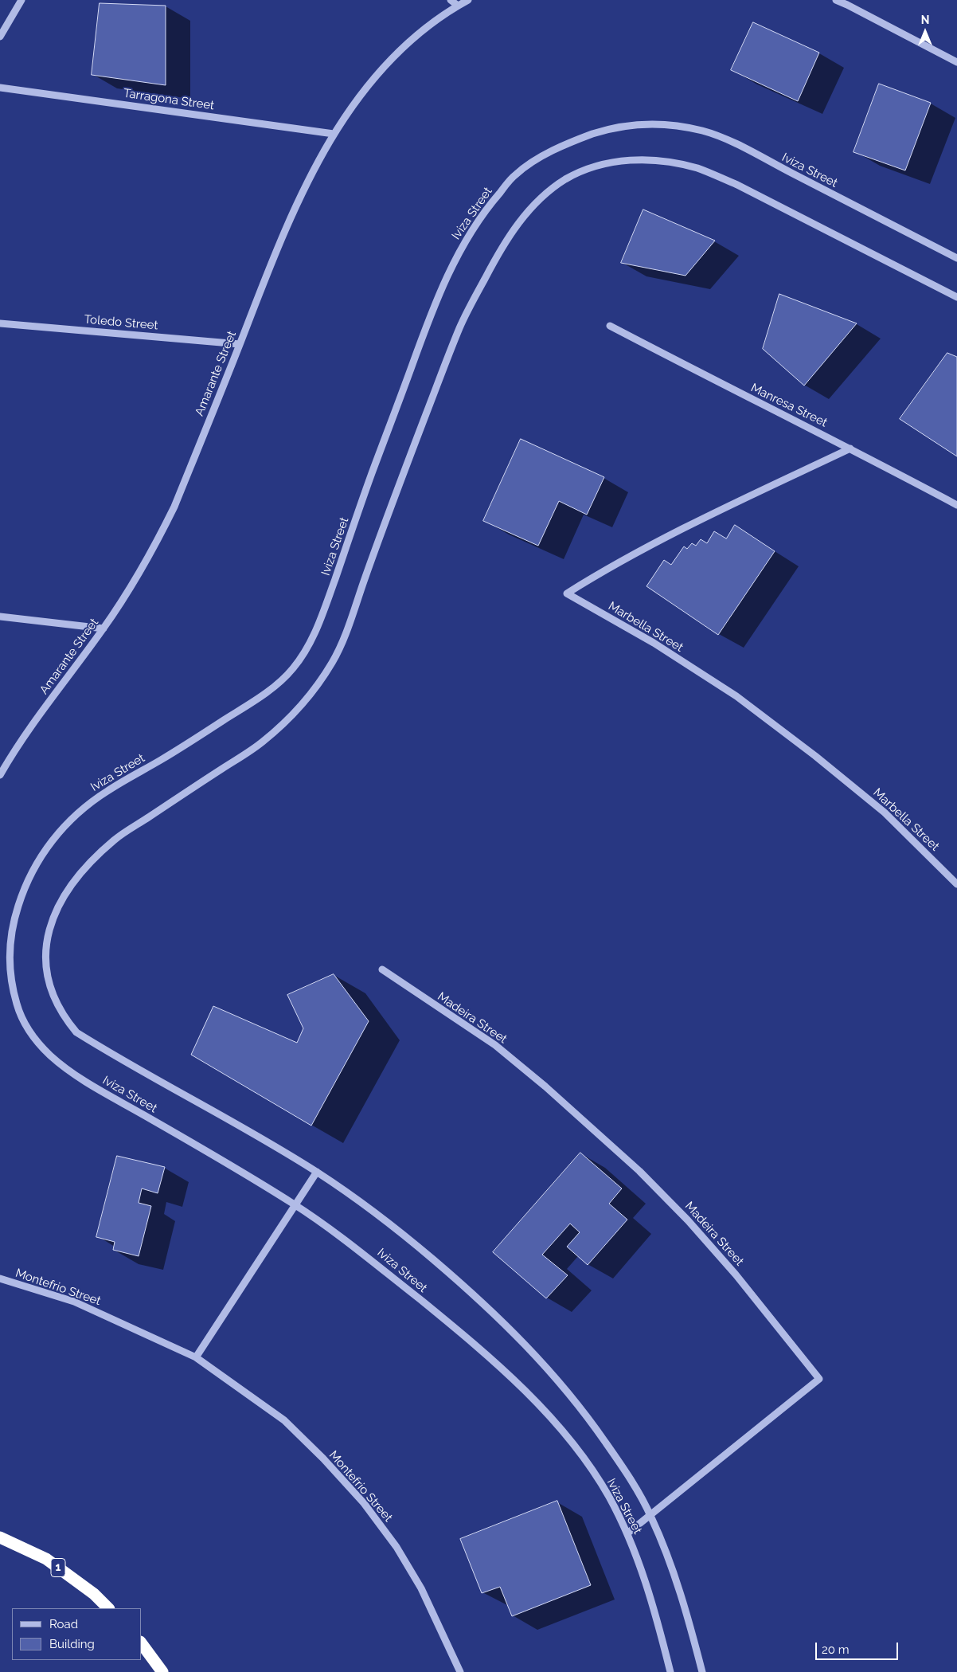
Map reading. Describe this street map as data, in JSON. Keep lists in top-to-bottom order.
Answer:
{
  "streets": {
    "highway": ["1"],
    "street": [
      "Tarragona Street",
      "Iviza Street",
      "Toledo Street",
      "Amarante Street",
      "Manresa Street",
      "Marbella Street",
      "Madeira Street",
      "Montefrio Street"
    ]
  },
  "crossings": [
    ["Tarragona Street", "Amarante Street"],
    ["Iviza Street", "Madeira Street"],
    ["Toledo Street", "Amarante Street"],
    ["Manresa Street", "Marbella Street"]
  ],
  "legend": ["Road", "Building"],
  "scale_bar": "20 m",
  "north": "top"
}
